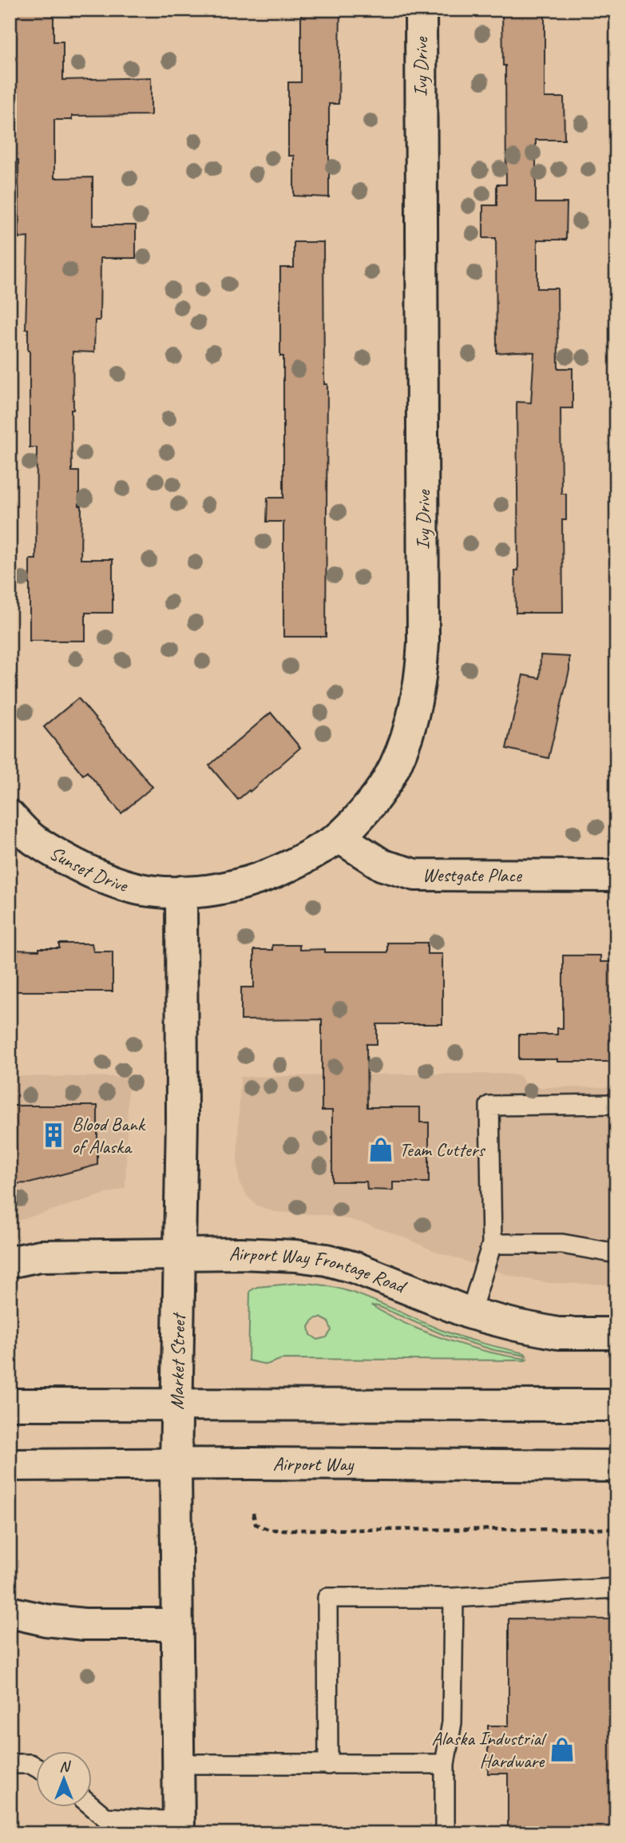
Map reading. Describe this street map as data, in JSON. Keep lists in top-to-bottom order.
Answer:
{
  "streets": {
    "street": [
      "Ivy Drive",
      "Sunset Drive",
      "Westgate Place",
      "Airport Way Frontage Road",
      "Market Street",
      "Airport Way"
    ]
  },
  "crossings": [
    ["Ivy Drive", "Sunset Drive"],
    ["Ivy Drive", "Westgate Place"],
    ["Ivy Drive", "Market Street"],
    ["Sunset Drive", "Market Street"],
    ["Airport Way Frontage Road", "Market Street"],
    ["Market Street", "Airport Way"]
  ],
  "places": {
    "building": ["Blood Bank of Alaska"],
    "shop": ["Team Cutters", "Alaska Industrial Hardware"]
  },
  "north": "top"
}
